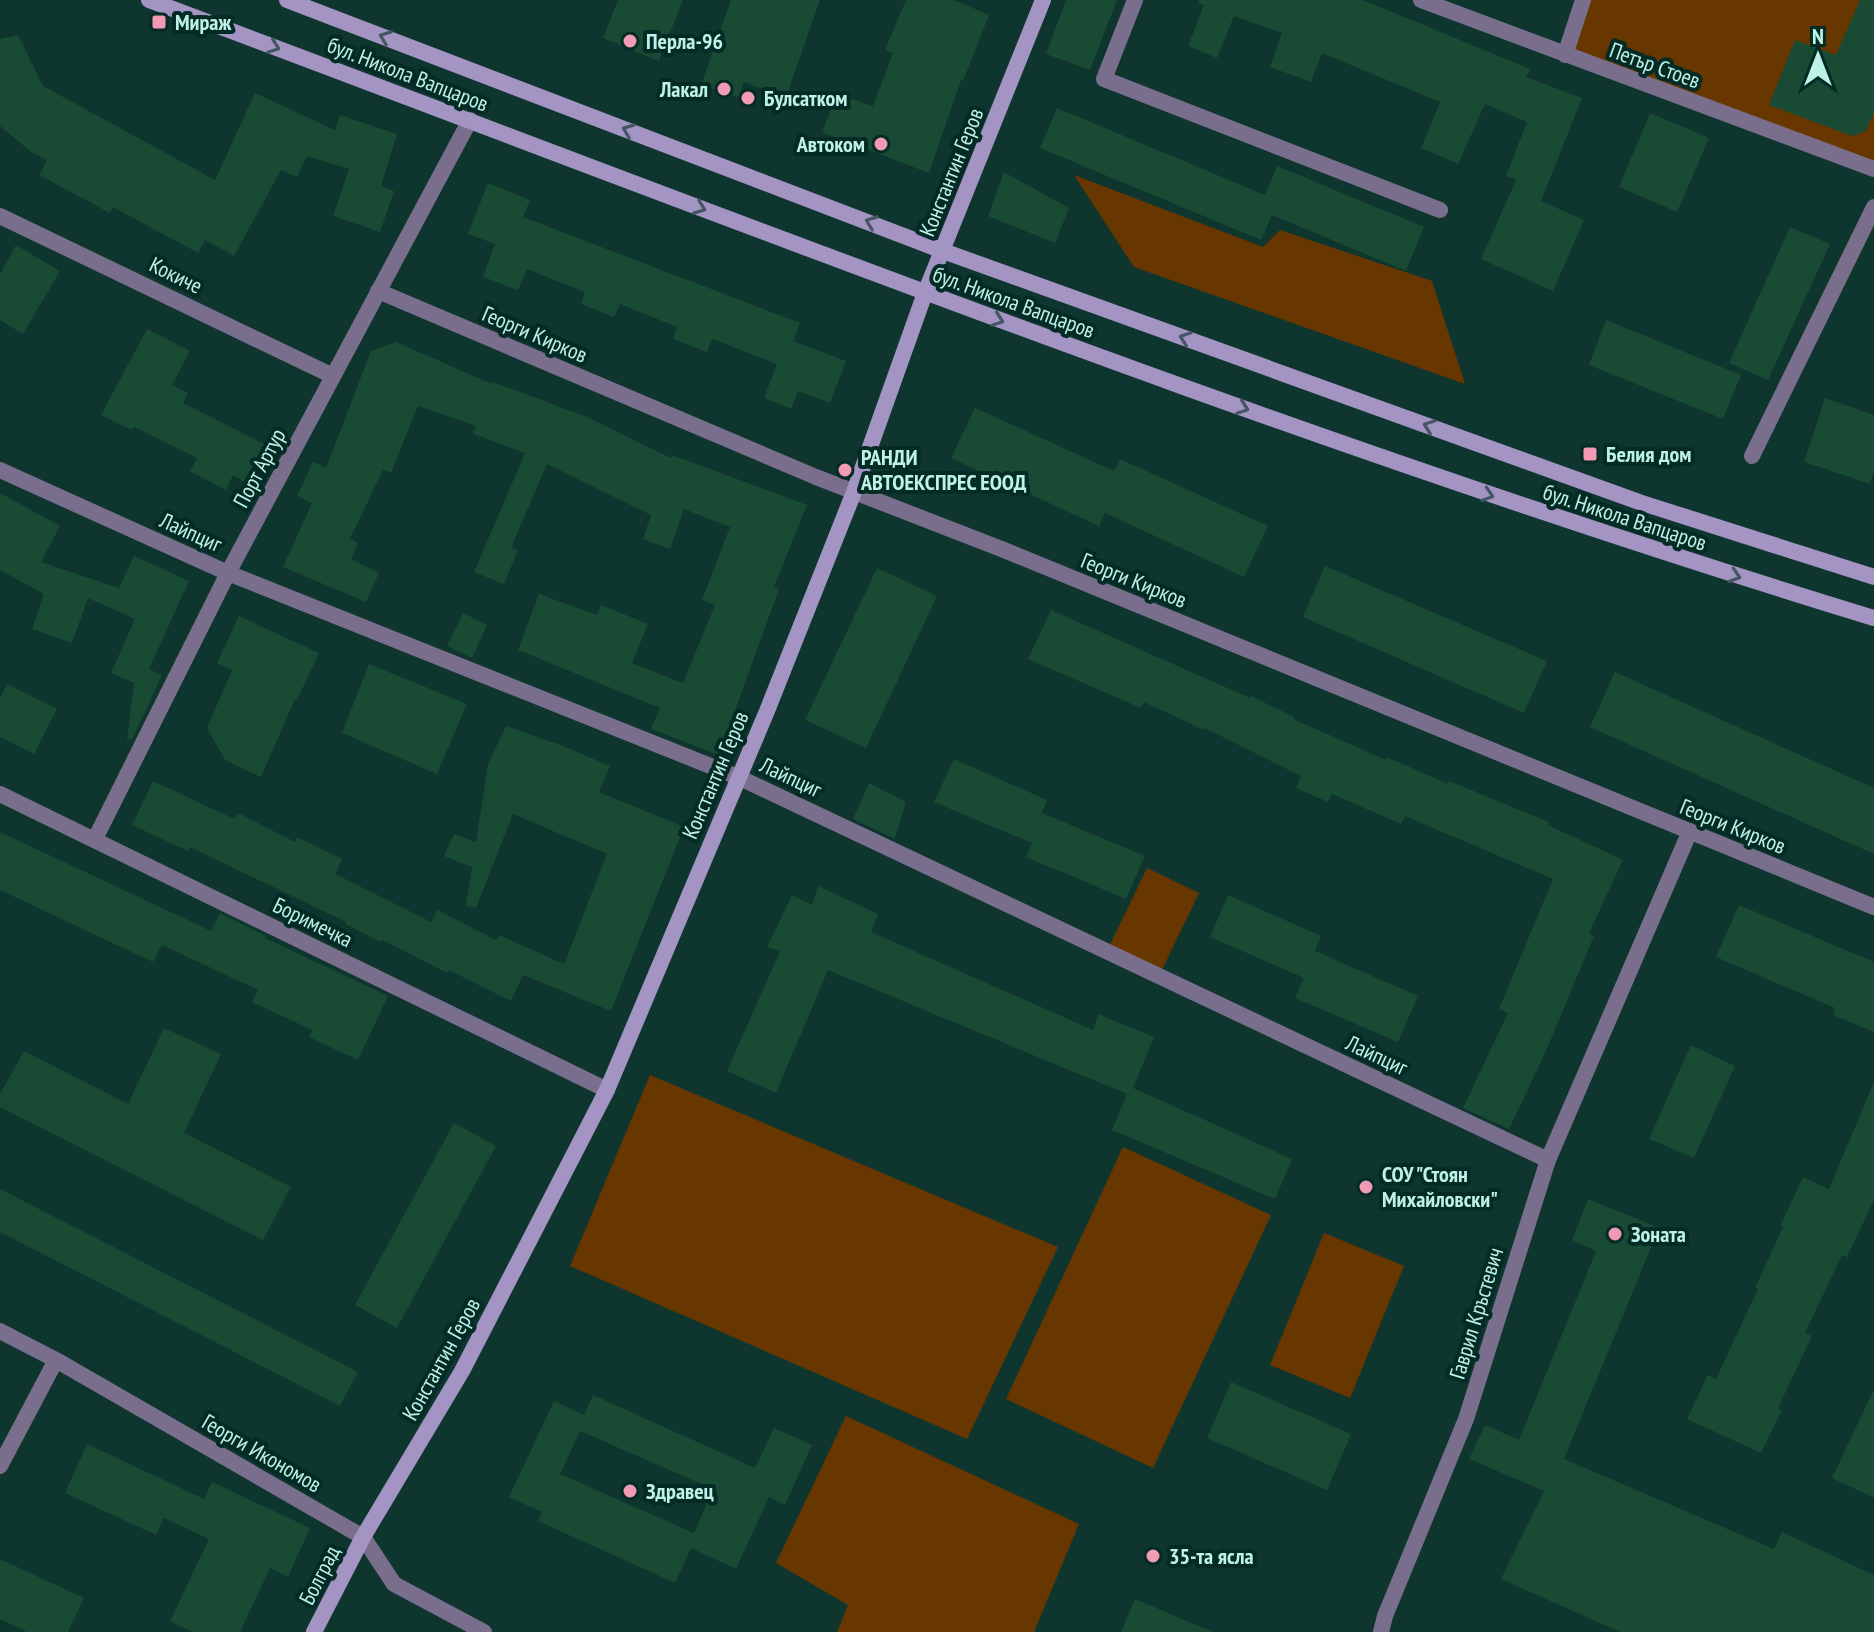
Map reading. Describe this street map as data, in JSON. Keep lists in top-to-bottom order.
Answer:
{
  "streets": {
    "street": [
      "Петър Стоев",
      "бул. Никола Вапцаров",
      "Константин Геров",
      "Кокиче",
      "Георги Кирков",
      "Порт Артур",
      "Лайпциг",
      "Боримечка",
      "Гаврил Кръстевич",
      "Георги Икономов",
      "Болград"
    ]
  },
  "crossings": [
    ["бул. Никола Вапцаров", "Константин Геров"],
    ["бул. Никола Вапцаров", "Порт Артур"],
    ["Константин Геров", "Георги Кирков"],
    ["Константин Геров", "Лайпциг"],
    ["Константин Геров", "Боримечка"],
    ["Константин Геров", "Георги Икономов"],
    ["Константин Геров", "Болград"],
    ["Кокиче", "Порт Артур"],
    ["Георги Кирков", "Порт Артур"],
    ["Георги Кирков", "Гаврил Кръстевич"],
    ["Порт Артур", "Лайпциг"],
    ["Порт Артур", "Боримечка"],
    ["Лайпциг", "Гаврил Кръстевич"],
    ["Георги Икономов", "Болград"]
  ],
  "places": {
    "transit": ["Мираж", "Белия дом"],
    "other": [
      "Перла-96",
      "Лакал",
      "Булсатком",
      "Автоком",
      "РАНДИ АВТОЕКСПРЕС ЕООД",
      "СОУ \"Стоян Михайловски\"",
      "Зоната",
      "Здравец",
      "35-та ясла"
    ]
  },
  "north": "top"
}
